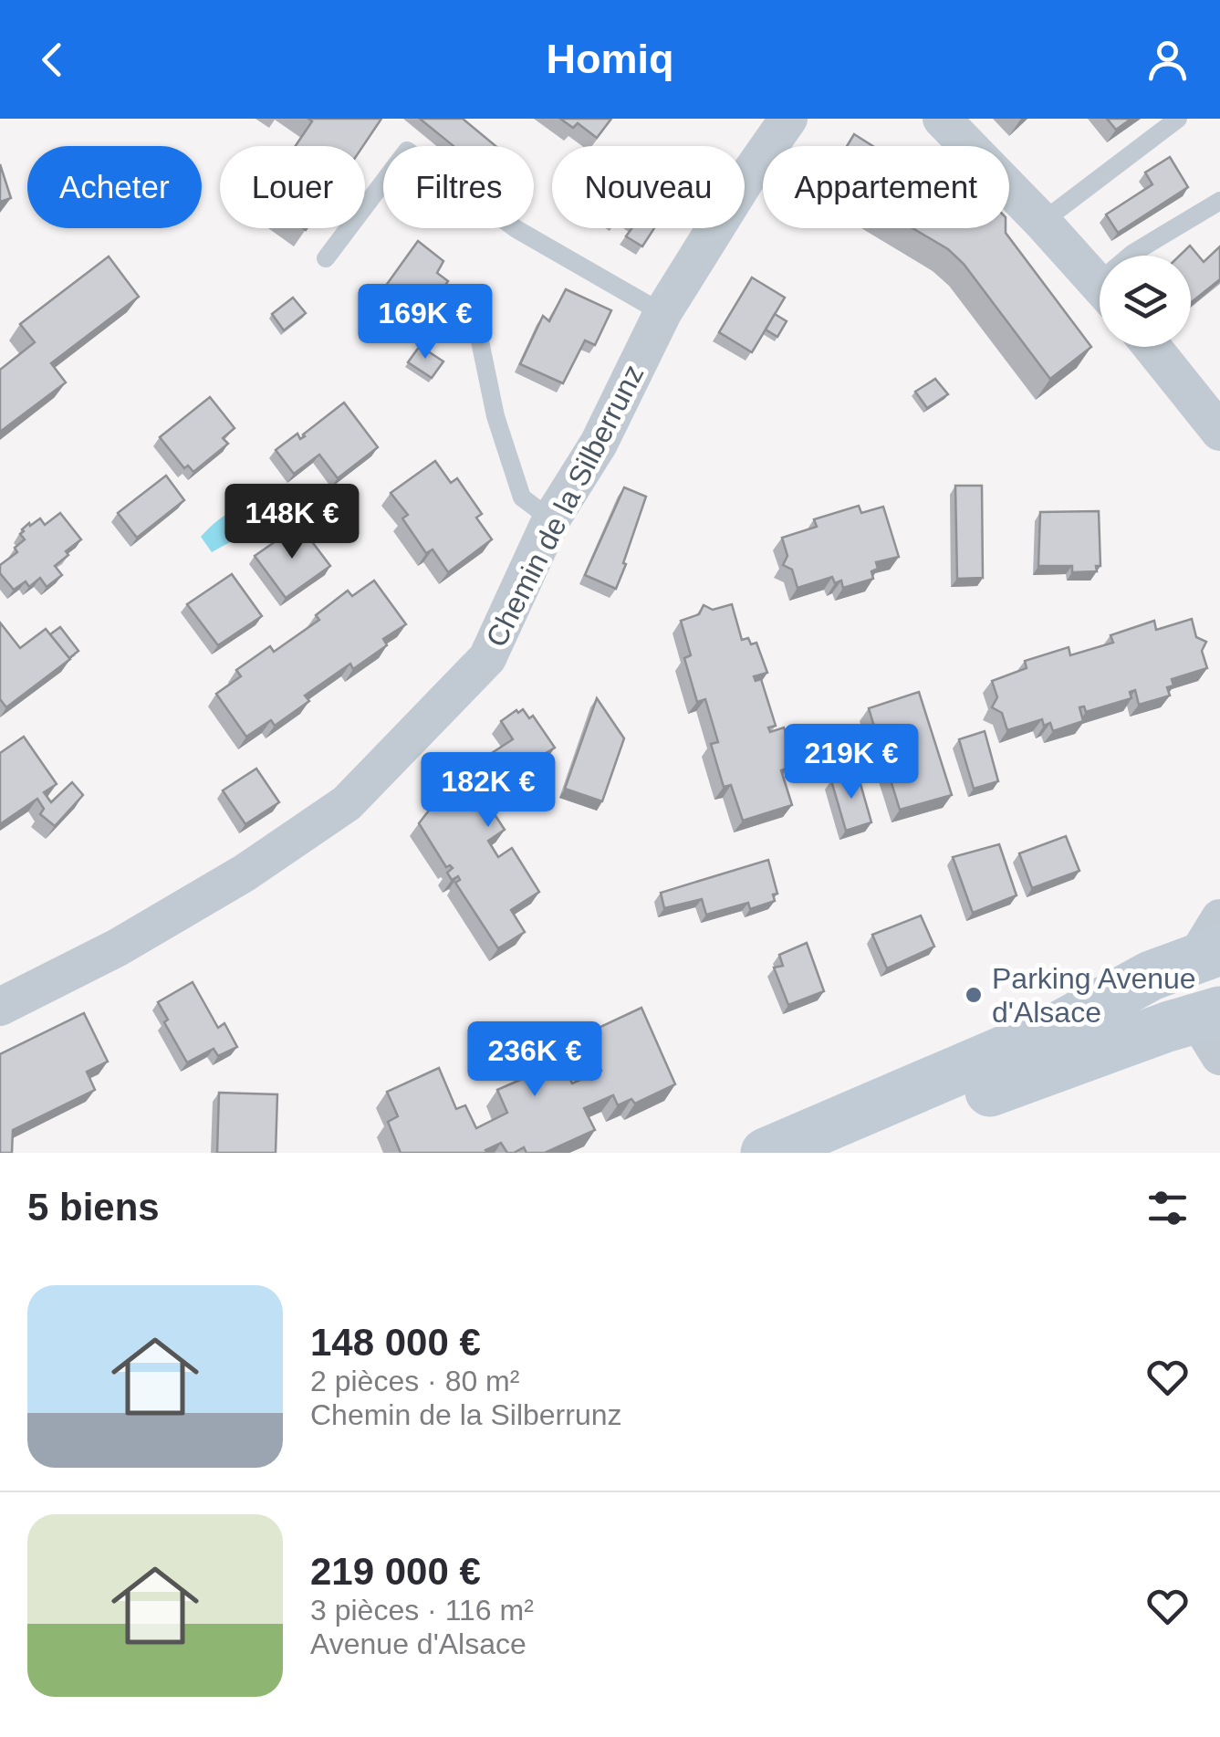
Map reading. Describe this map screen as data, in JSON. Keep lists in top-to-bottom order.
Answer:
{
  "streets": {
    "street": ["Chemin de la Silberrunz"]
  },
  "places": ["Parking Avenue d'Alsace"],
  "page": {
    "header": "Homiq",
    "chip": [
      "Acheter",
      "Louer",
      "Filtres",
      "Nouveau",
      "Appartement"
    ],
    "price": [
      "169K €",
      "148K €",
      "219K €",
      "182K €",
      "236K €"
    ],
    "heading": "5 biens",
    "list": [
      {
        "name": "148 000 €",
        "note": "2 pièces · 80 m² · Chemin de la Silberrunz"
      },
      {
        "name": "219 000 €",
        "note": "3 pièces · 116 m² · Avenue d'Alsace"
      }
    ]
  }
}
